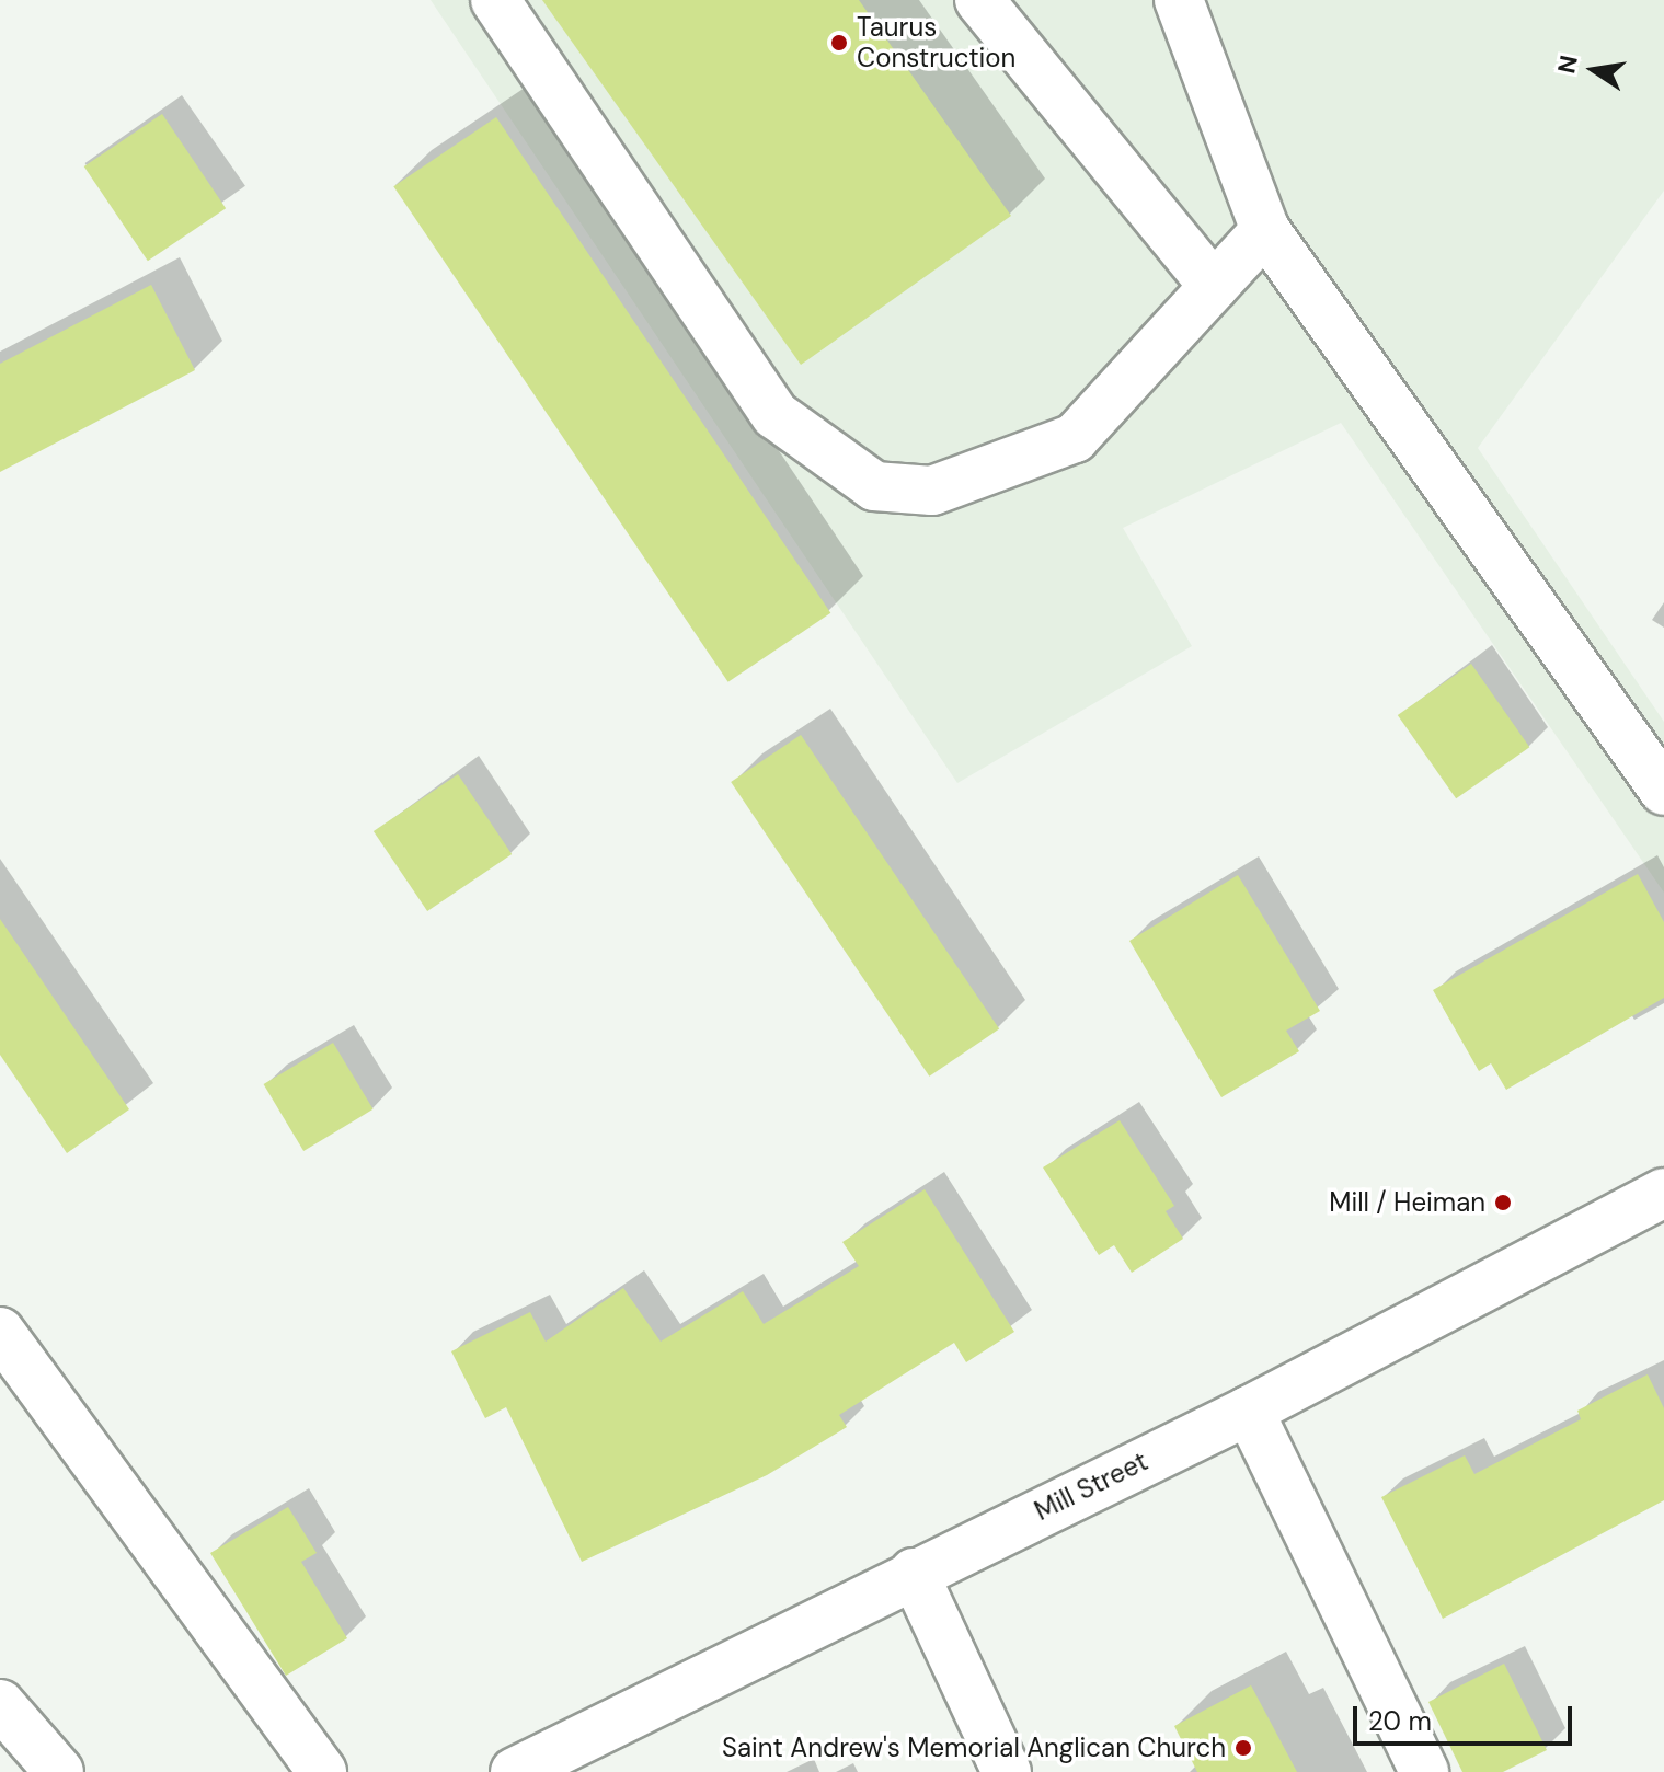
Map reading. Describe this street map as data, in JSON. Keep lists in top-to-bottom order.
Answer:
{
  "streets": {
    "street": ["Mill Street"]
  },
  "places": ["Taurus Construction", "Mill / Heiman", "Saint Andrew's Memorial Anglican Church"],
  "scale_bar": "20 m",
  "north": "left"
}
